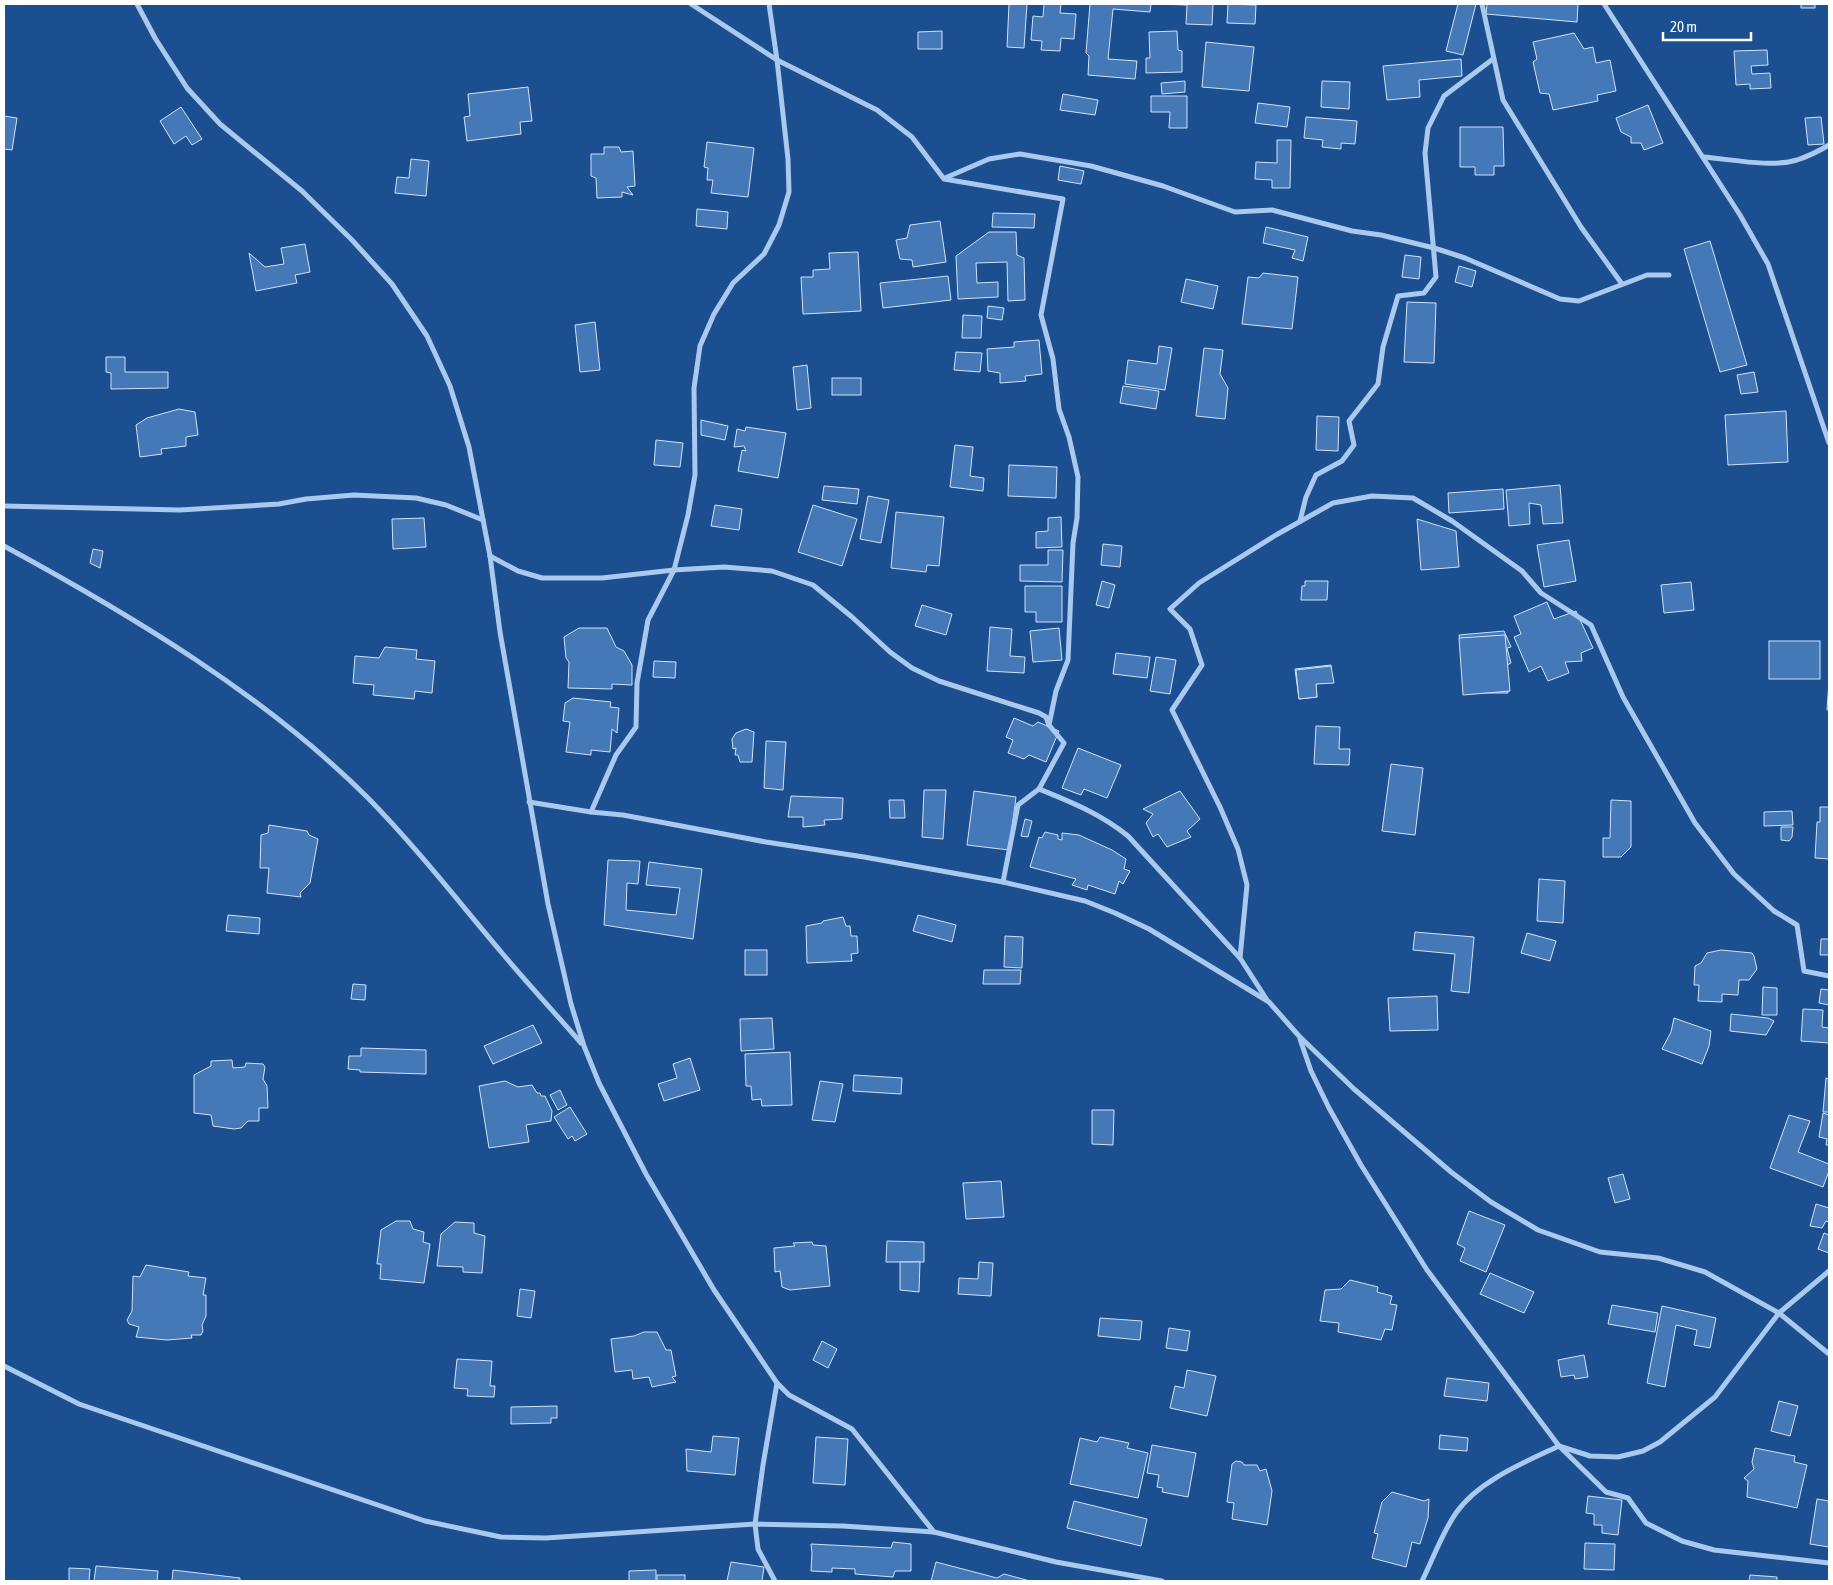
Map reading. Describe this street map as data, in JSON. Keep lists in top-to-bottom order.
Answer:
{
  "scale_bar": "20 m"
}
